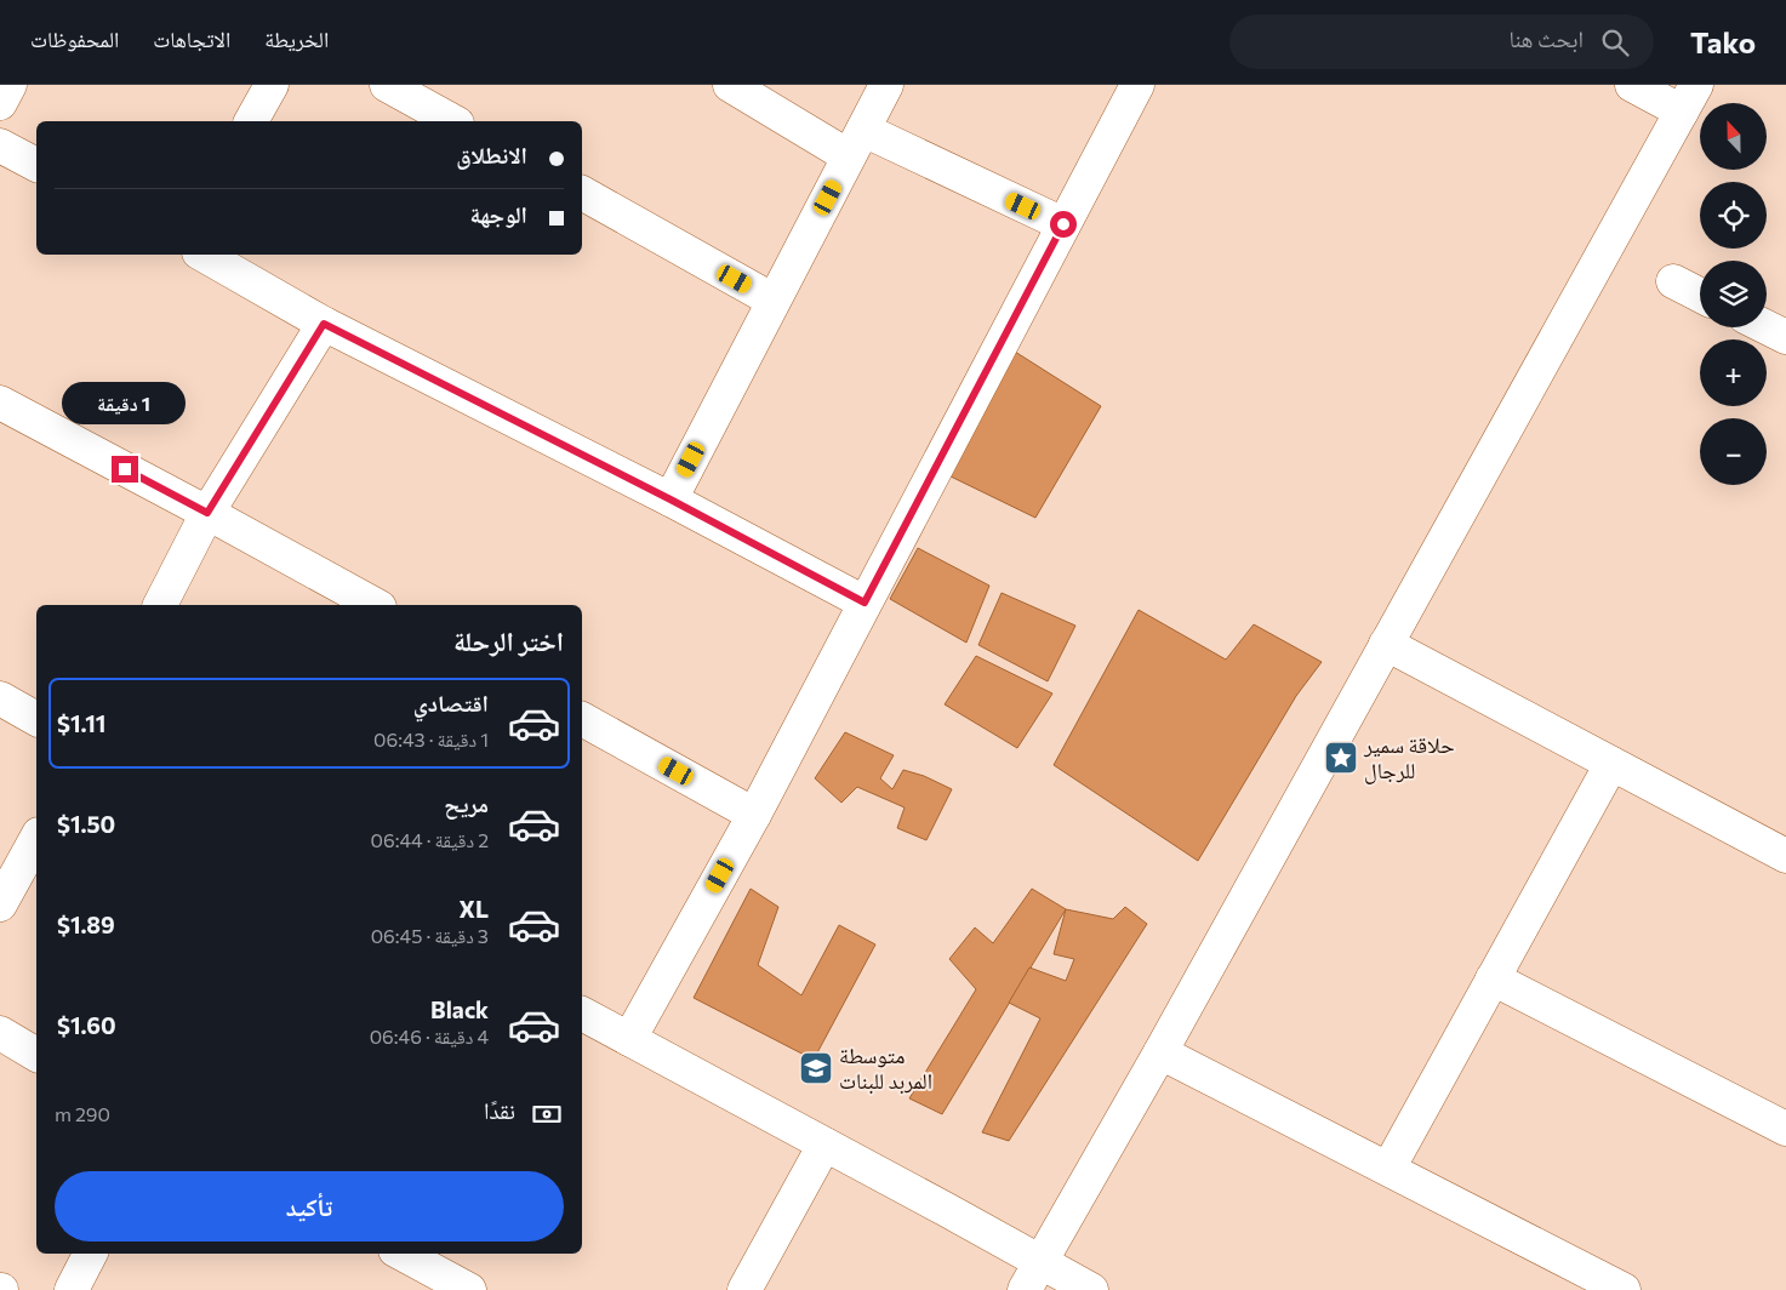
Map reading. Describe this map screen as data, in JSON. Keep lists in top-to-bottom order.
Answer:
{
  "places": {
    "place": ["حلاقة سمير للرجال"],
    "school or university": ["متوسطة المربد للبنات"]
  },
  "north": "top",
  "page": {
    "header": "Tako",
    "search": "ابحث هنا",
    "nav": ["الخريطة", "الاتجاهات", "المحفوظات"],
    "map_buttons": ["+", "−"],
    "banner": ["الانطلاق", "الوجهة"],
    "bubble": "1 دقيقة",
    "heading": "اختر الرحلة",
    "list": [
      {
        "name": "اقتصادي",
        "note": "1 دقيقة · 06:43",
        "value": "$1.11"
      },
      {
        "name": "مريح",
        "note": "2 دقيقة · 06:44",
        "value": "$1.50"
      },
      {
        "name": "XL",
        "note": "3 دقيقة · 06:45",
        "value": "$1.89"
      },
      {
        "name": "Black",
        "note": "4 دقيقة · 06:46",
        "value": "$1.60"
      }
    ],
    "pay": ["نقدًا", "290 m"],
    "buttons": "تأكيد"
  }
}
